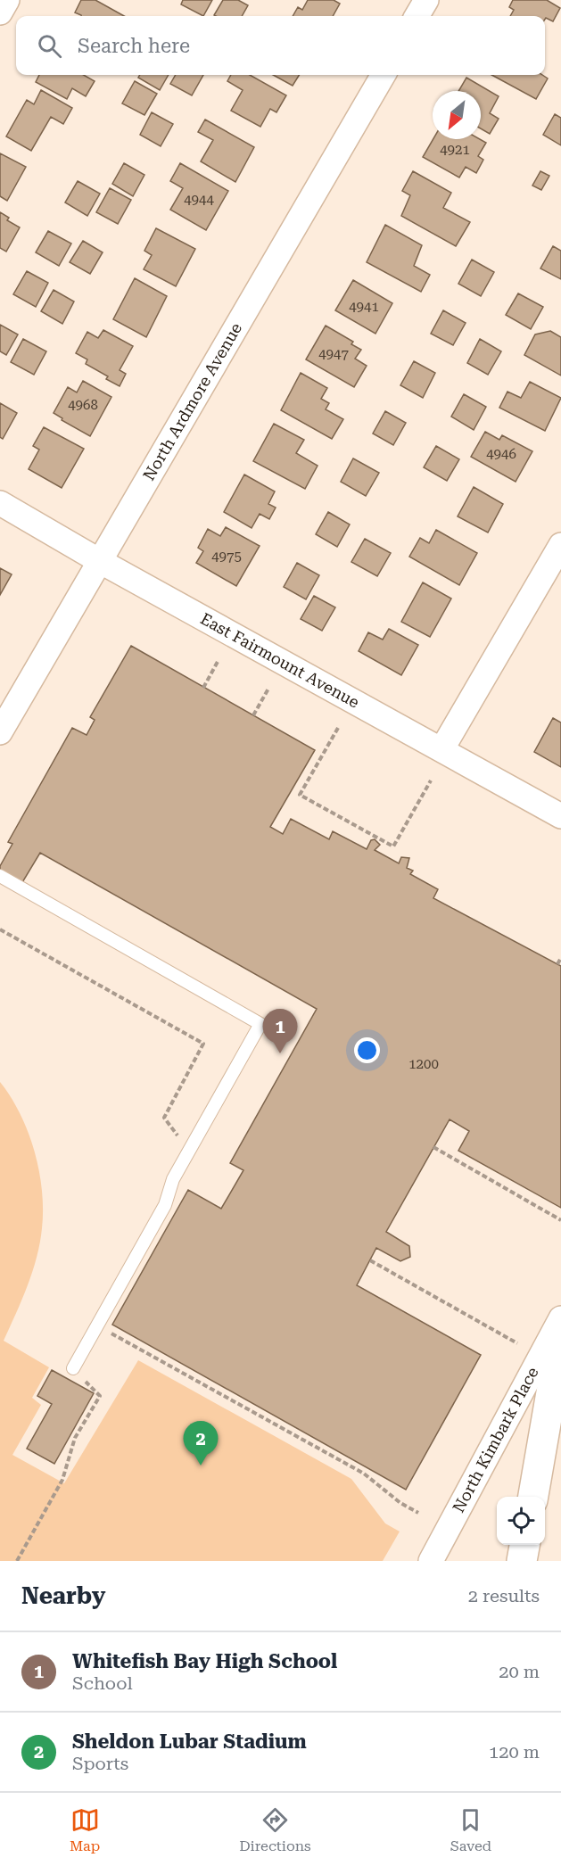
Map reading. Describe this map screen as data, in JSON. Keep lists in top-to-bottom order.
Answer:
{
  "streets": {
    "street": ["North Ardmore Avenue", "East Fairmount Avenue", "North Kimbark Place"]
  },
  "crossings": [
    ["North Ardmore Avenue", "East Fairmount Avenue"]
  ],
  "house_numbers": [
    "4921",
    "4944",
    "4941",
    "4947",
    "4968",
    "4946",
    "4975",
    "1200"
  ],
  "north": "bottom left",
  "page": {
    "search": "Search here",
    "pins": ["1", "2"],
    "heading": ["Nearby", "2 results"],
    "list": [
      {
        "mark": "1",
        "name": "Whitefish Bay High School",
        "note": "School",
        "value": "20 m"
      },
      {
        "mark": "2",
        "name": "Sheldon Lubar Stadium",
        "note": "Sports",
        "value": "120 m"
      }
    ],
    "nav": ["Map", "Directions", "Saved"]
  }
}
